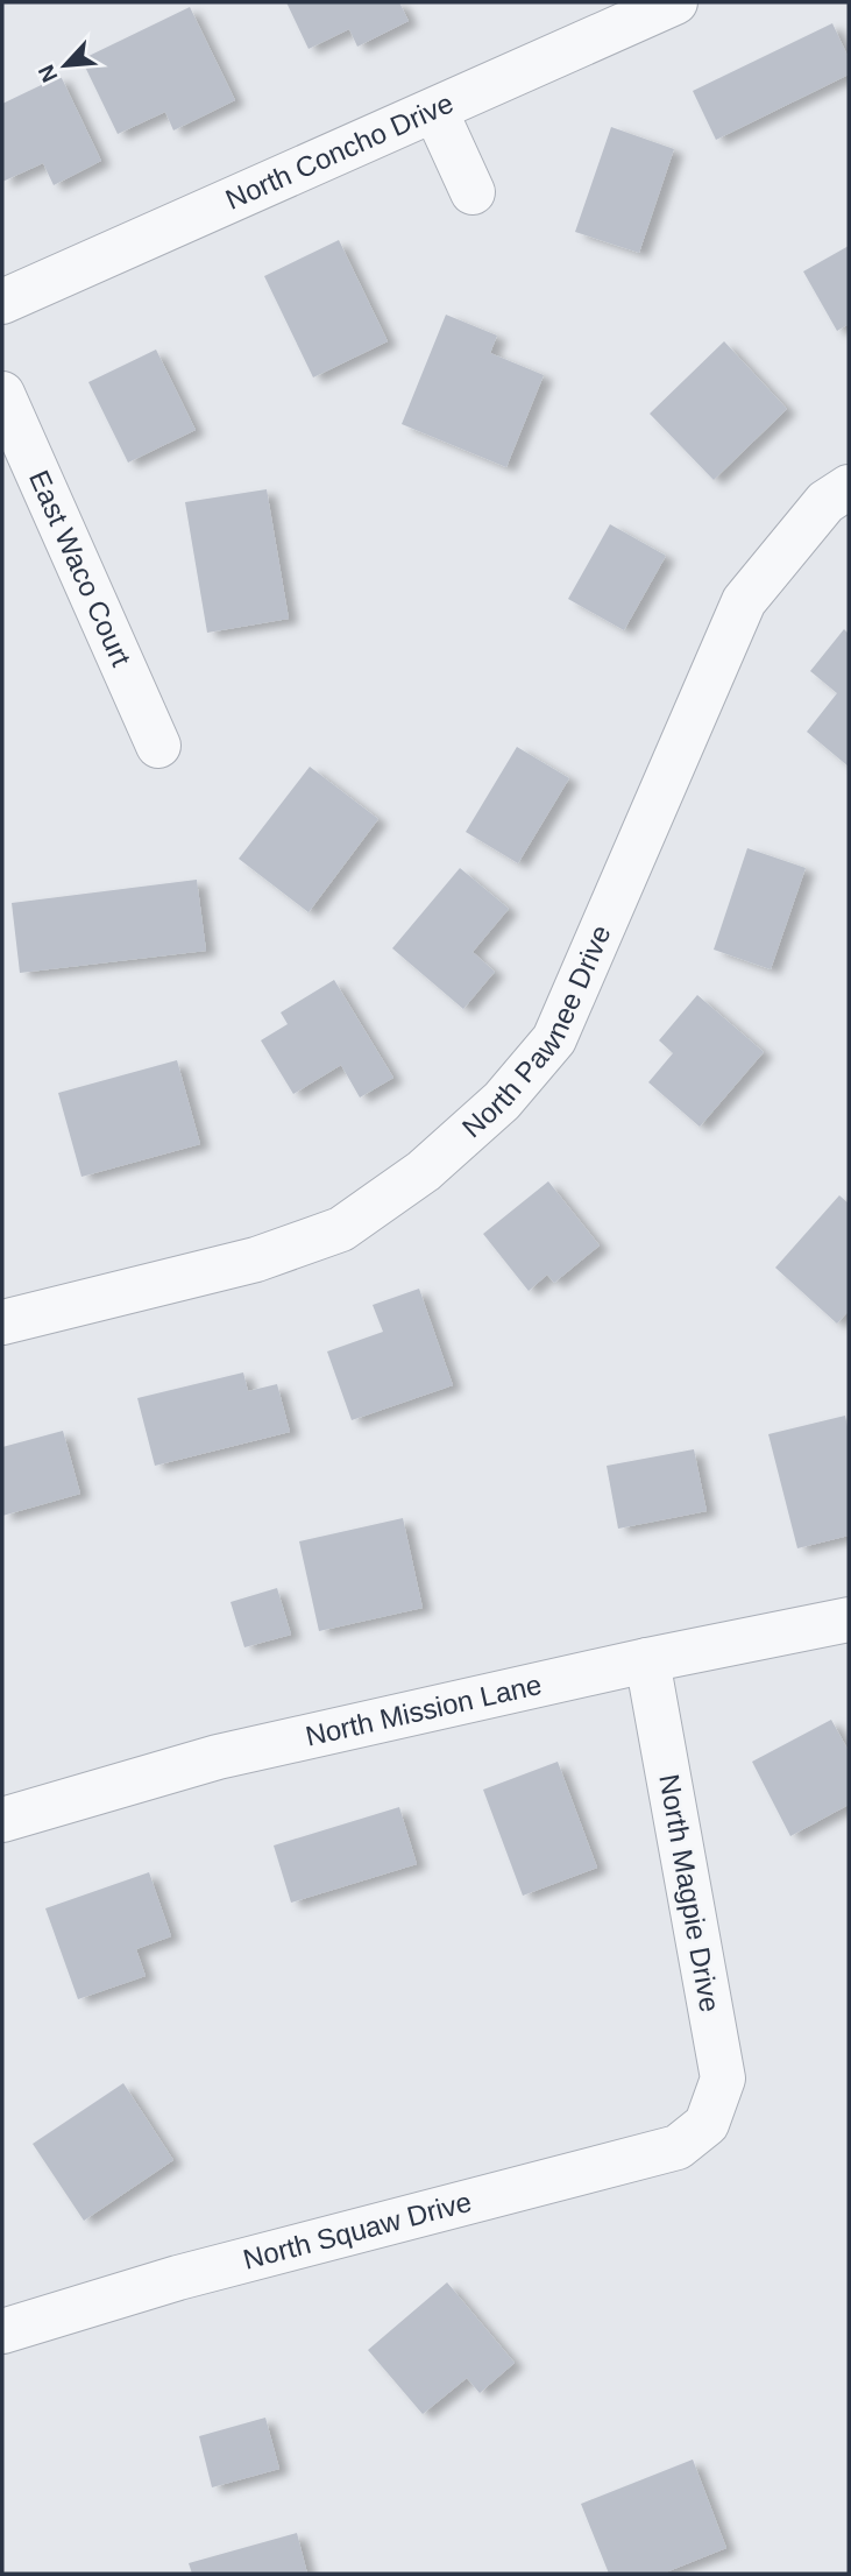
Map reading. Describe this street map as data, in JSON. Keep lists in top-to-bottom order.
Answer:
{
  "streets": {
    "street": [
      "North Concho Drive",
      "East Waco Court",
      "North Pawnee Drive",
      "North Mission Lane",
      "North Magpie Drive",
      "North Squaw Drive"
    ]
  },
  "crossings": [
    ["North Mission Lane", "North Magpie Drive"],
    ["North Magpie Drive", "North Squaw Drive"]
  ],
  "north": "bottom left"
}
